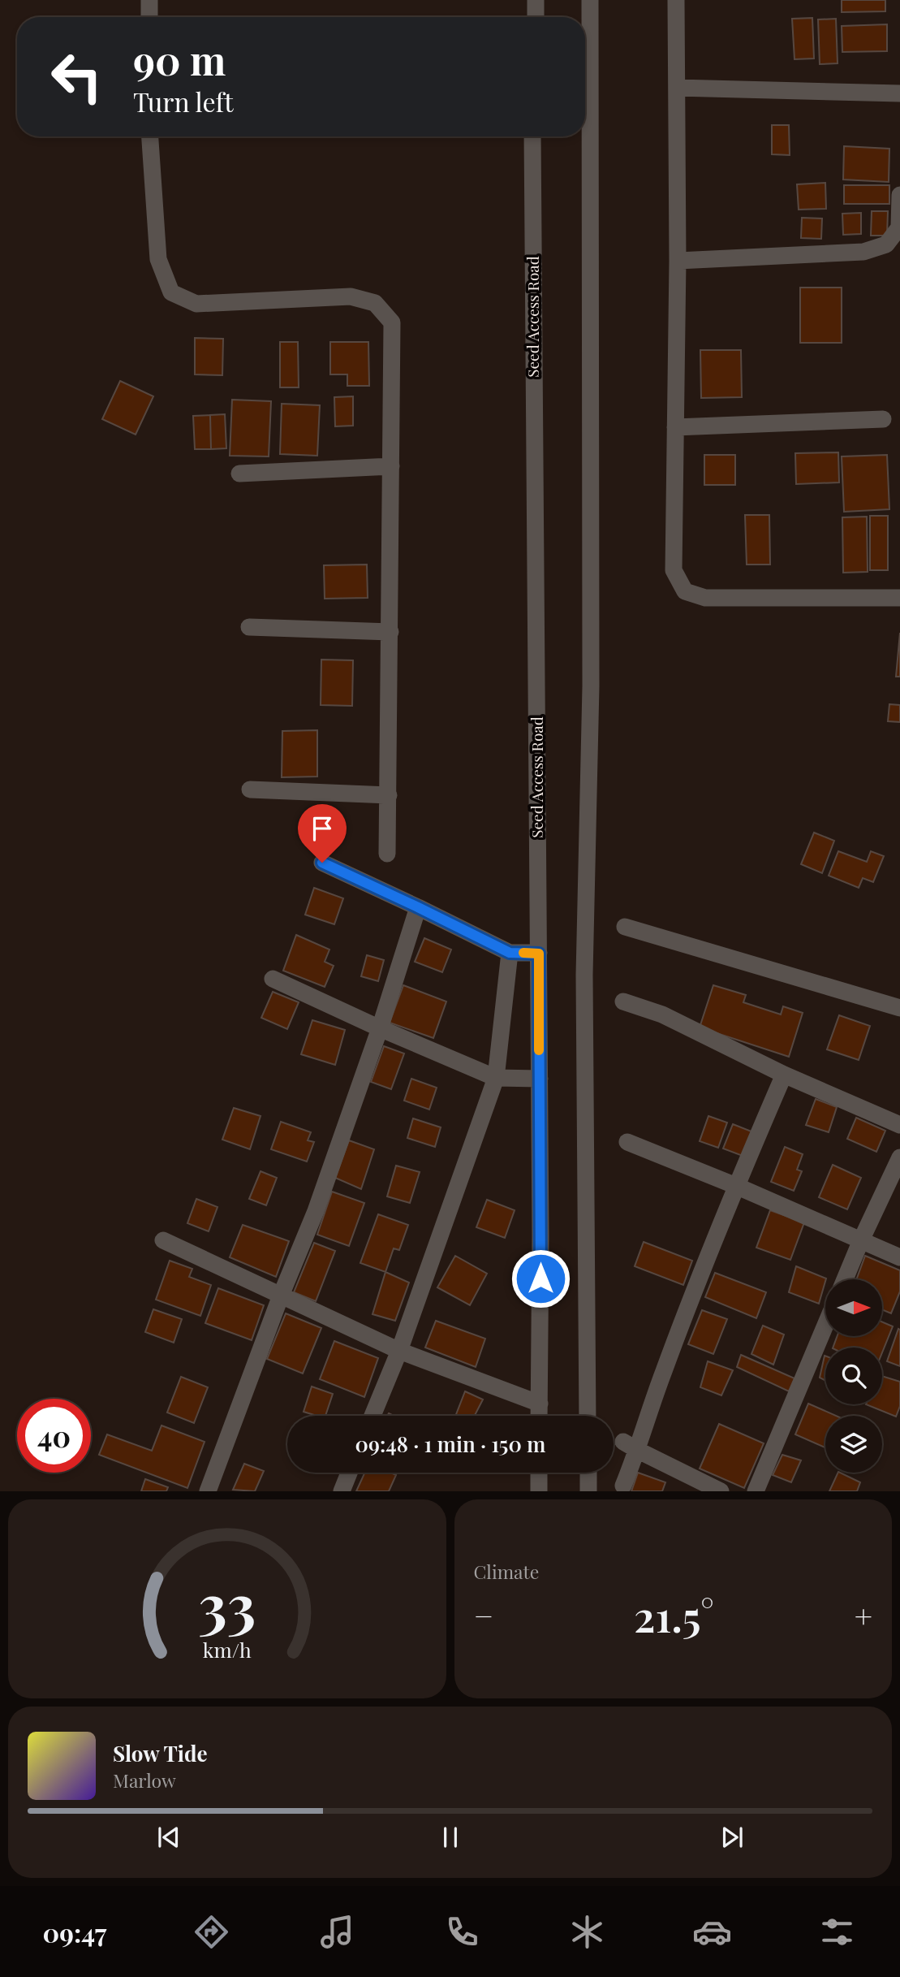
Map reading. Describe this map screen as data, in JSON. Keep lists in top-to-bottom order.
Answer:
{
  "streets": {
    "street": ["Seed Access Road"]
  },
  "north": "right",
  "page": {
    "turn": ["90 m", "Turn left"],
    "limit": "40",
    "trip": "09:48 · 1 min · 150 m",
    "tile": "Climate",
    "heat": ["−", "21.5°", "+"],
    "song": ["Slow Tide", "Marlow"],
    "tabs": "09:47",
    "gauge": ["33", "km/h"]
  }
}
